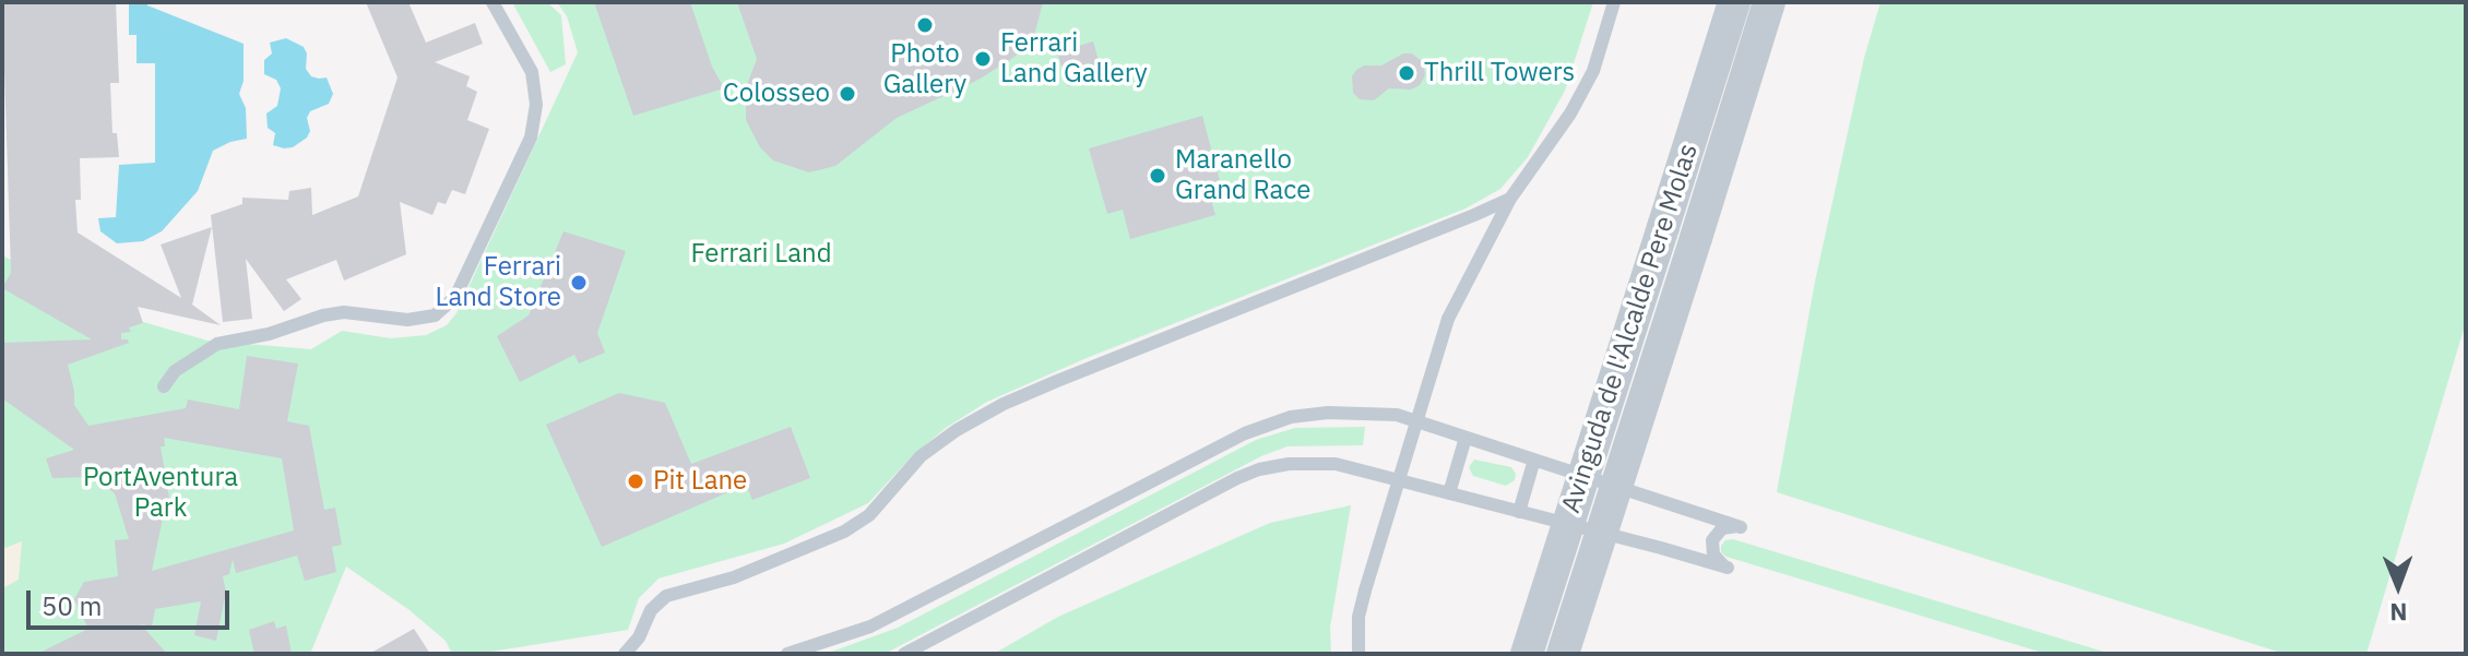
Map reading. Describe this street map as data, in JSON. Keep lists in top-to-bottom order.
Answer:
{
  "streets": {
    "street": ["Avinguda de l'Alcalde Pere Molas"]
  },
  "parks": ["Ferrari Land", "PortAventura Park"],
  "places": [
    "Photo Gallery",
    "Ferrari Land Gallery",
    "Thrill Towers",
    "Colosseo",
    "Maranello Grand Race",
    "Ferrari Land Store",
    "Pit Lane"
  ],
  "scale_bar": "50 m",
  "north": "bottom"
}
